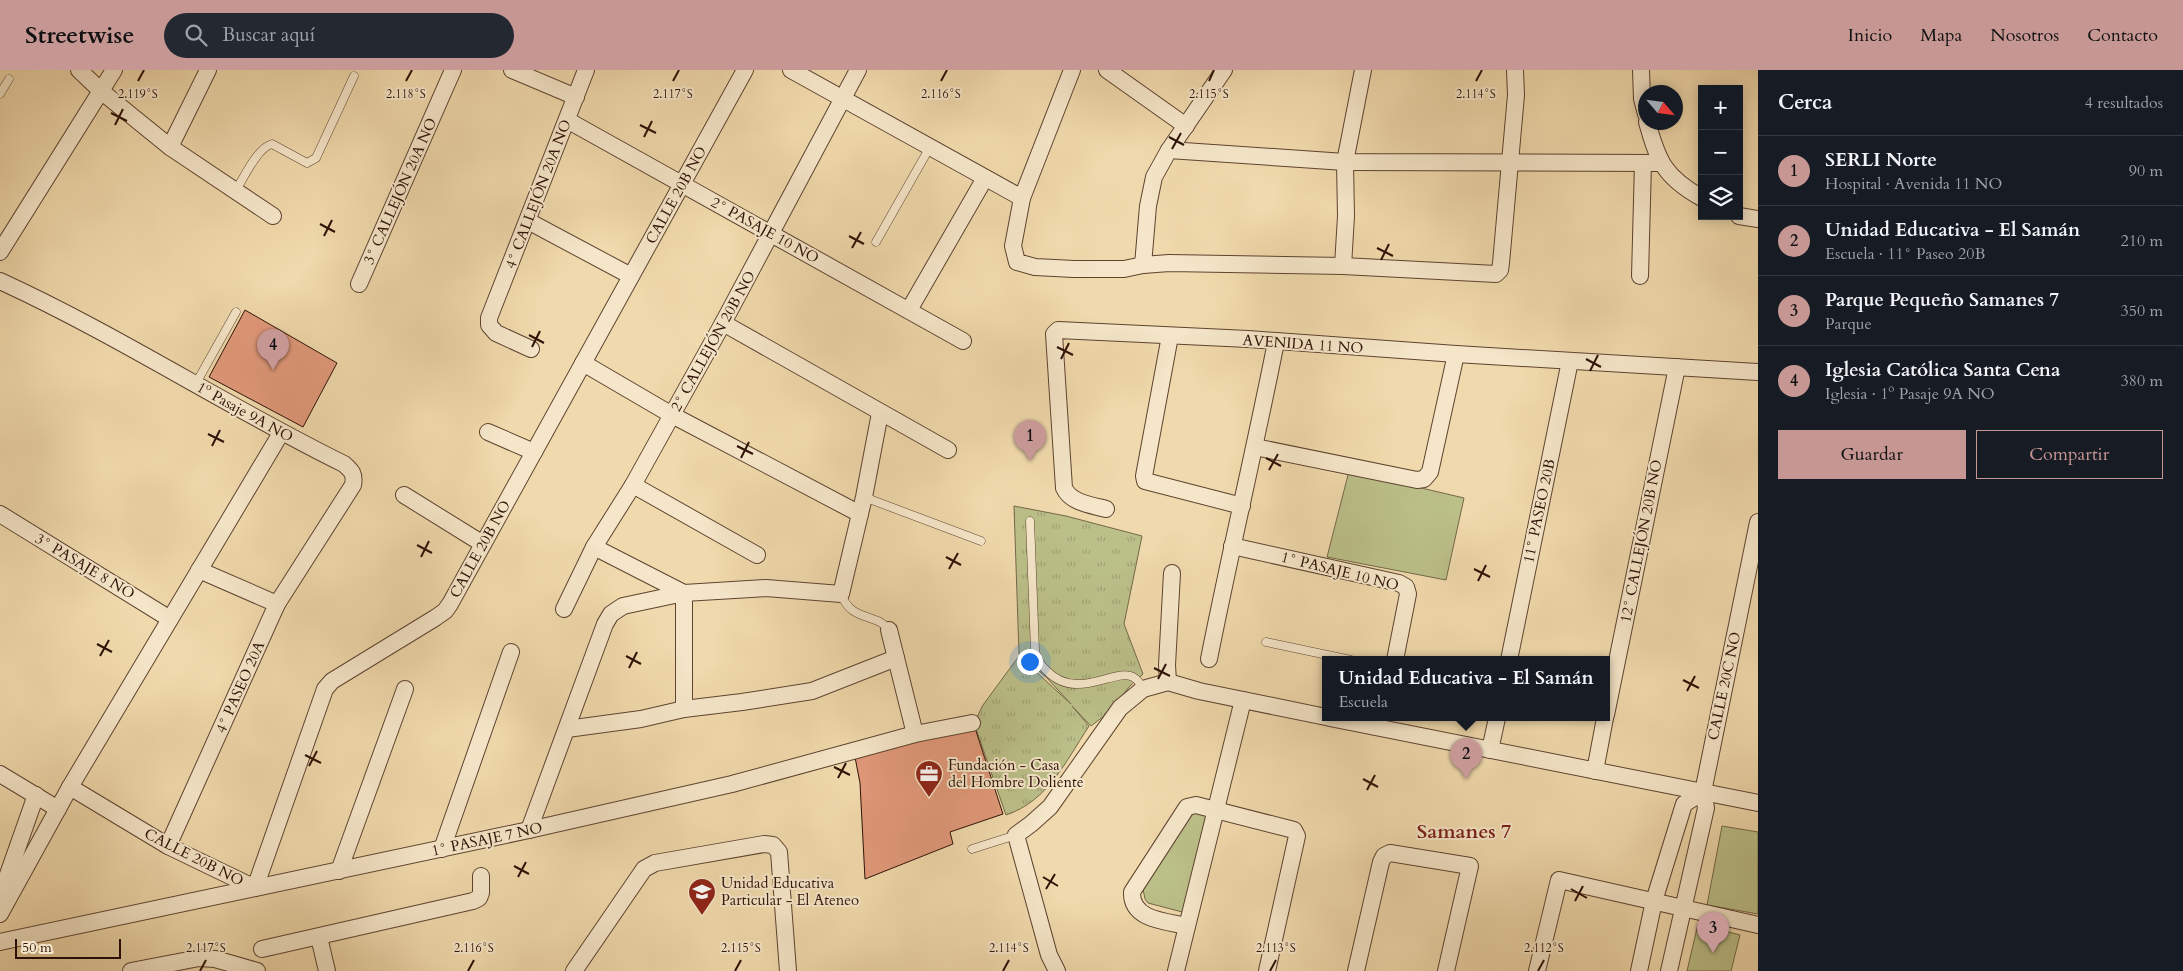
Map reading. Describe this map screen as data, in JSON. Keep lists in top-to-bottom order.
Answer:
{
  "streets": {
    "street": [
      "3° CALLEJÓN 20A NO",
      "4° CALLEJÓN 20A NO",
      "CALLE 20B NO",
      "2° PASAJE 10 NO",
      "2° CALLEJÓN 20B NO",
      "AVENIDA 11 NO",
      "1º Pasaje 9A NO",
      "11° PASEO 20B",
      "12° CALLEJÓN 20B NO",
      "3° PASAJE 8 NO",
      "1° PASAJE 10 NO",
      "CALLE 20C NO",
      "4° PASEO 20A",
      "1° PASAJE 7 NO"
    ]
  },
  "crossings": [
    ["4° CALLEJÓN 20A NO", "2° PASAJE 10 NO"],
    ["CALLE 20B NO", "2° PASAJE 10 NO"],
    ["CALLE 20B NO", "4° PASEO 20A"],
    ["CALLE 20B NO", "1° PASAJE 7 NO"],
    ["2° PASAJE 10 NO", "2° CALLEJÓN 20B NO"],
    ["AVENIDA 11 NO", "11° PASEO 20B"],
    ["AVENIDA 11 NO", "12° CALLEJÓN 20B NO"],
    ["1º Pasaje 9A NO", "4° PASEO 20A"]
  ],
  "districts": ["Samanes 7"],
  "places": {
    "office": ["Fundación - Casa del Hombre Doliente"],
    "school or university": ["Unidad Educativa Particular - El Ateneo"]
  },
  "scale_bar": "50 m",
  "north": "bottom right",
  "page": {
    "header": "Streetwise",
    "search": "Buscar aquí",
    "nav": [
      "Inicio",
      "Mapa",
      "Nosotros",
      "Contacto"
    ],
    "heading": ["Cerca", "4 resultados"],
    "map_buttons": ["+", "−"],
    "list": [
      {
        "mark": "1",
        "name": "SERLI Norte",
        "note": "Hospital · Avenida 11 NO",
        "value": "90 m"
      },
      {
        "mark": "2",
        "name": "Unidad Educativa - El Samán",
        "note": "Escuela · 11° Paseo 20B",
        "value": "210 m"
      },
      {
        "mark": "3",
        "name": "Parque Pequeño Samanes 7",
        "note": "Parque",
        "value": "350 m"
      },
      {
        "mark": "4",
        "name": "Iglesia Católica Santa Cena",
        "note": "Iglesia · 1º Pasaje 9A NO",
        "value": "380 m"
      }
    ],
    "pins": [
      "4",
      "1",
      "2",
      "3"
    ],
    "buttons": ["Guardar", "Compartir"],
    "popup": ["Unidad Educativa - El Samán", "Escuela"],
    "scale": "50 m"
  },
  "coordinates": [
    "2.119°S",
    "2.118°S",
    "2.117°S",
    "2.116°S",
    "2.115°S",
    "2.114°S",
    "2.113°S",
    "2.112°S"
  ]
}
